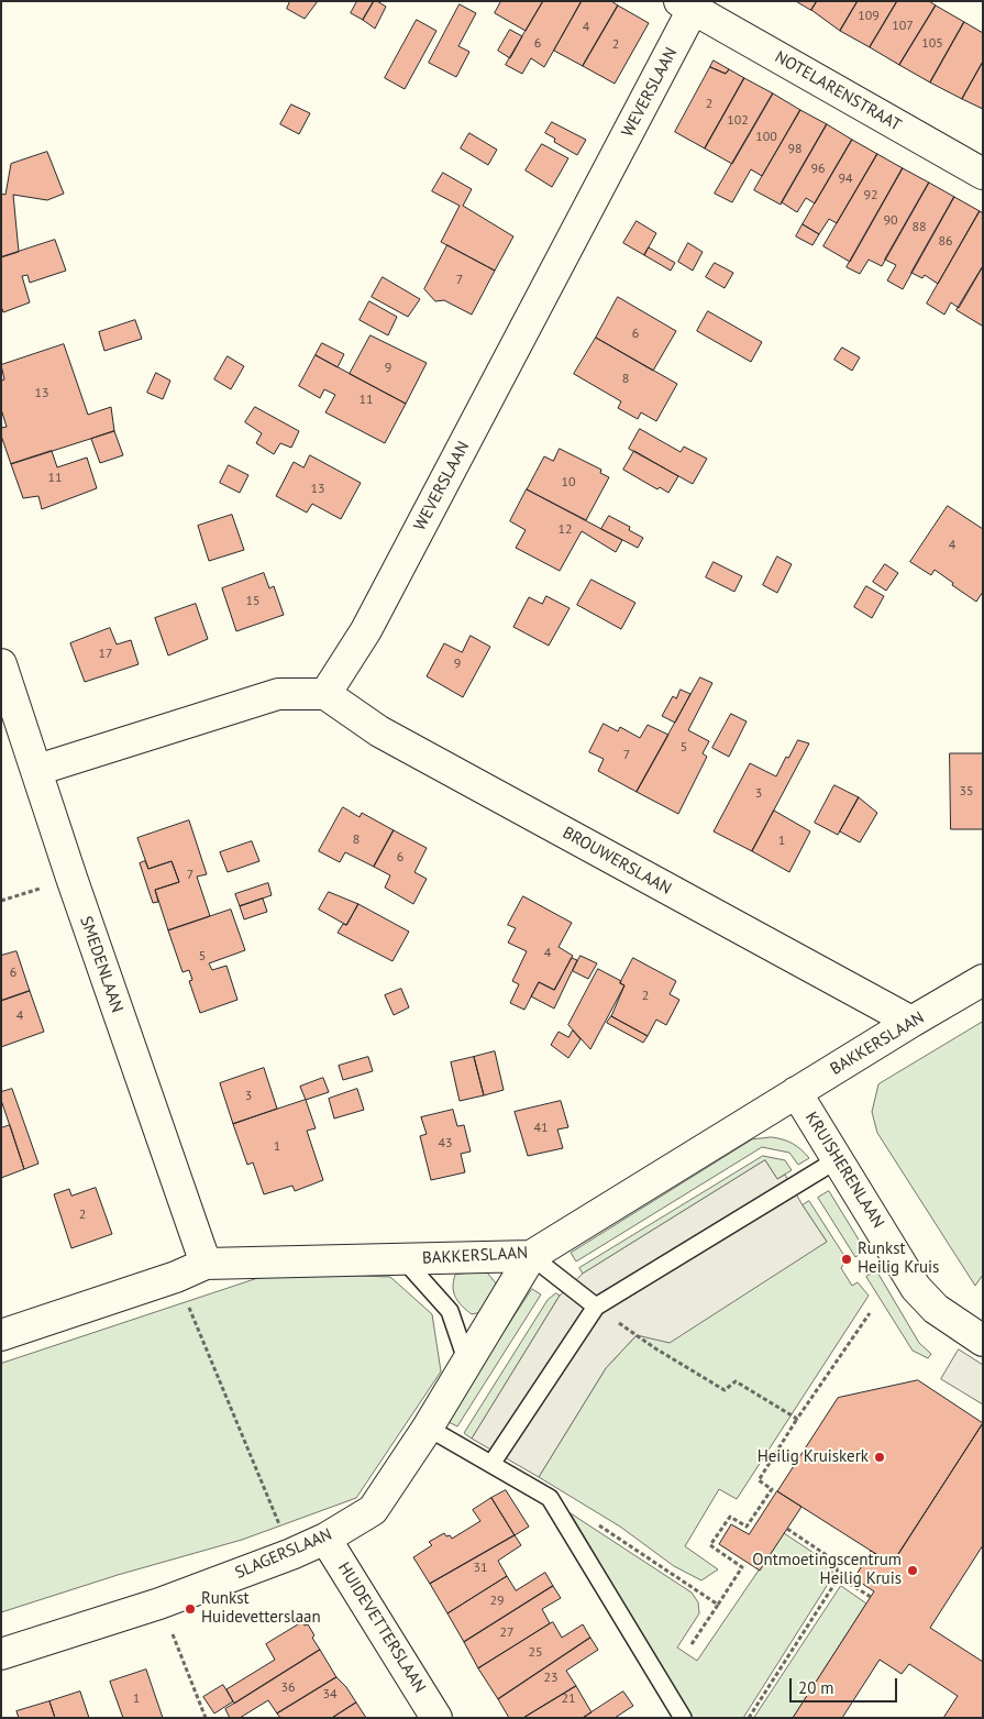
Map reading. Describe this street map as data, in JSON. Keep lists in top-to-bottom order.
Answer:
{
  "streets": {
    "street": [
      "NOTELARENSTRAAT",
      "WEVERSLAAN",
      "BROUWERSLAAN",
      "SMEDENLAAN",
      "BAKKERSLAAN",
      "KRUISHERENLAAN",
      "SLAGERSLAAN",
      "HUIDEVETTERSLAAN"
    ]
  },
  "crossings": [
    ["NOTELARENSTRAAT", "WEVERSLAAN"],
    ["WEVERSLAAN", "BROUWERSLAAN"],
    ["BROUWERSLAAN", "BAKKERSLAAN"],
    ["SMEDENLAAN", "BAKKERSLAAN"],
    ["BAKKERSLAAN", "KRUISHERENLAAN"],
    ["BAKKERSLAAN", "SLAGERSLAAN"],
    ["SLAGERSLAAN", "HUIDEVETTERSLAAN"]
  ],
  "places": [
    "Runkst Heilig Kruis",
    "Heilig Kruiskerk",
    "Ontmoetingscentrum Heilig Kruis",
    "Runkst Huidevetterslaan"
  ],
  "house_numbers": [
    "109",
    "107",
    "4",
    "6",
    "105",
    "2",
    "2",
    "102",
    "100",
    "98",
    "96",
    "94",
    "92",
    "90",
    "88",
    "86",
    "7",
    "6",
    "9",
    "8",
    "13",
    "11",
    "11",
    "10",
    "13",
    "12",
    "4",
    "15",
    "17",
    "9",
    "5",
    "7",
    "35",
    "3",
    "8",
    "1",
    "6",
    "7",
    "4",
    "5",
    "6",
    "2",
    "4",
    "3",
    "41",
    "43",
    "1",
    "2",
    "31",
    "29",
    "27",
    "25",
    "23",
    "36",
    "34",
    "1",
    "21"
  ],
  "scale_bar": "20 m"
}
